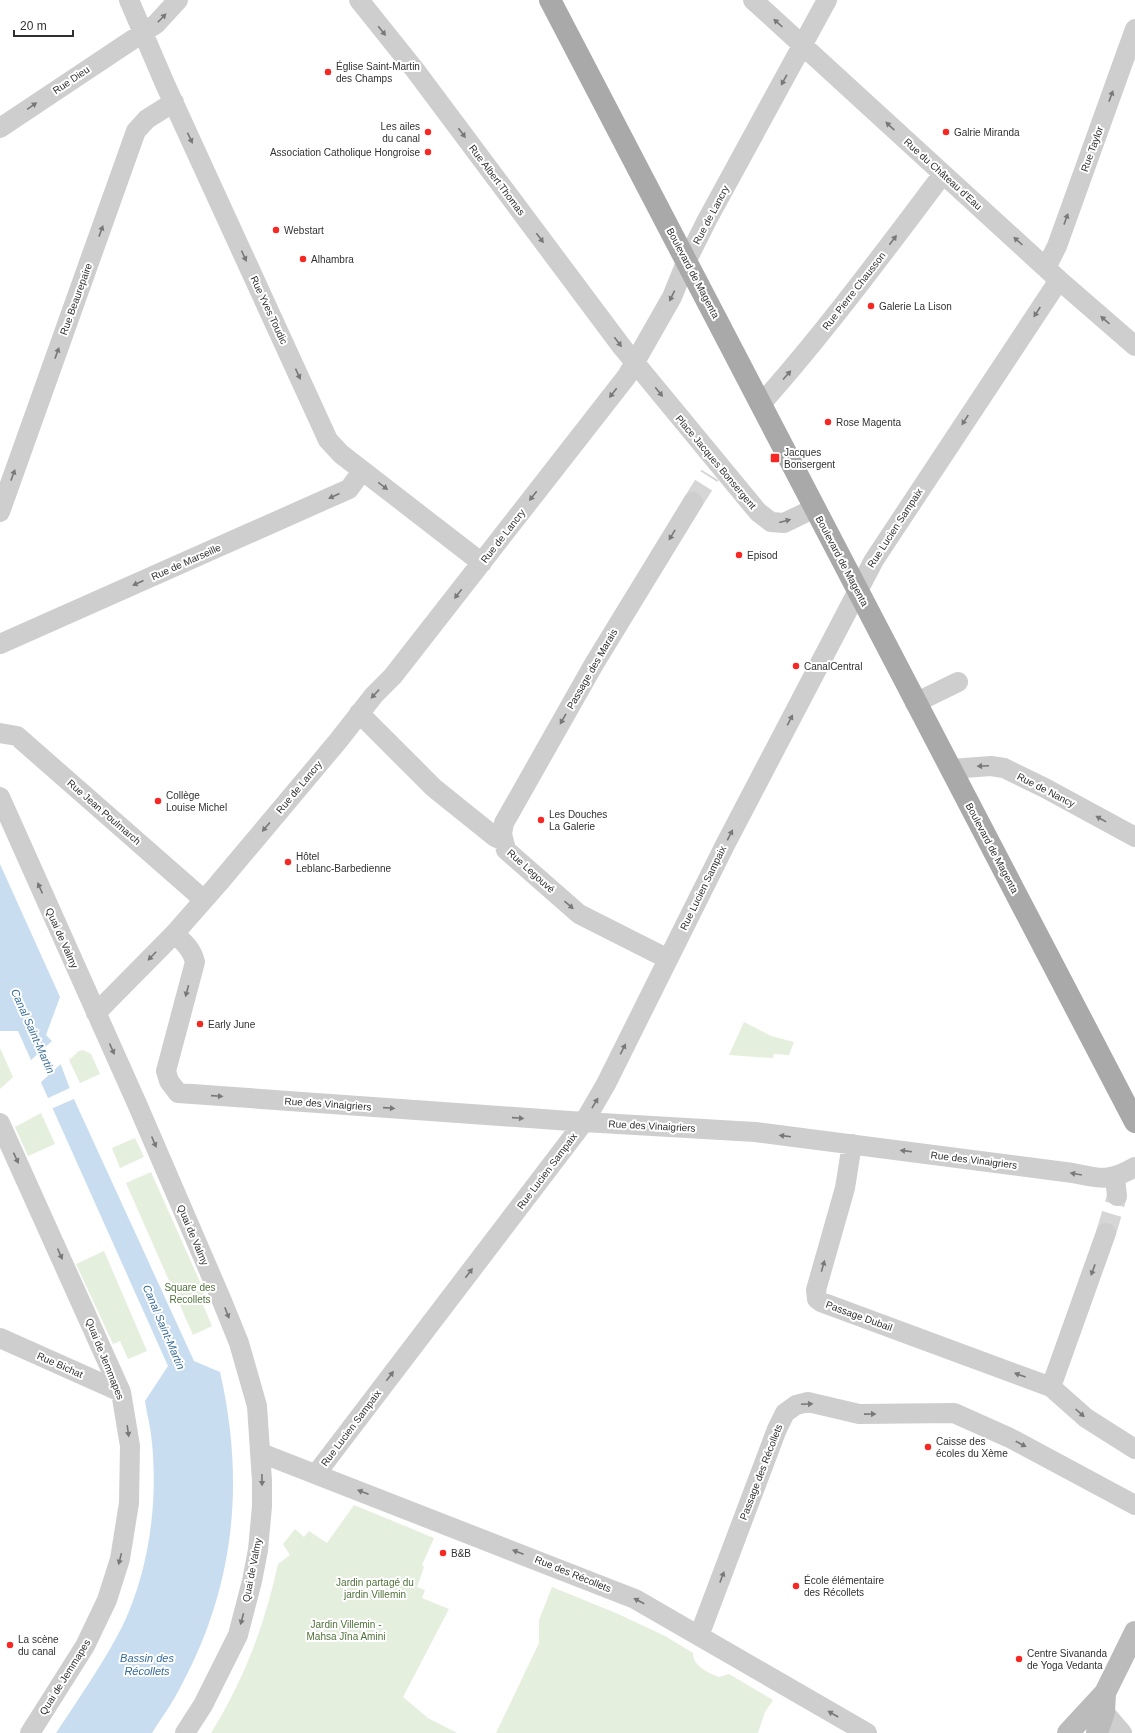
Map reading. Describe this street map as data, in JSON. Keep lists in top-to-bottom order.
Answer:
{
  "streets": {
    "main road": ["Boulevard de Magenta"],
    "street": [
      "Rue Dieu",
      "Rue Taylor",
      "Rue du Château d'Eau",
      "Rue Albert Thomas",
      "Rue de Lancry",
      "Rue Pierre Chausson",
      "Rue Beaurepaire",
      "Rue Yves Toudic",
      "Place Jacques Bonsergent",
      "Rue Lucien Sampaix",
      "Rue de Marseille",
      "Passage des Marais",
      "Rue de Nancy",
      "Rue Jean Poulmarch",
      "Rue Legouvé",
      "Quai de Valmy",
      "Rue des Vinaigriers",
      "Passage Dubail",
      "Quai de Jemmapes",
      "Rue Bichat",
      "Passage des Récollets",
      "Rue des Récollets"
    ]
  },
  "crossings": [
    ["Rue Dieu", "Rue Yves Toudic"],
    ["Rue Taylor", "Rue du Château d'Eau"],
    ["Rue Taylor", "Rue Lucien Sampaix"],
    ["Rue du Château d'Eau", "Rue de Lancry"],
    ["Rue du Château d'Eau", "Rue Pierre Chausson"],
    ["Rue du Château d'Eau", "Rue Lucien Sampaix"],
    ["Rue Albert Thomas", "Rue de Lancry"],
    ["Rue Albert Thomas", "Place Jacques Bonsergent"],
    ["Rue de Lancry", "Boulevard de Magenta"],
    ["Rue de Lancry", "Rue Yves Toudic"],
    ["Rue de Lancry", "Place Jacques Bonsergent"],
    ["Rue de Lancry", "Rue Jean Poulmarch"],
    ["Rue de Lancry", "Rue Legouvé"],
    ["Rue de Lancry", "Quai de Valmy"],
    ["Rue de Lancry", "Rue des Vinaigriers"],
    ["Boulevard de Magenta", "Rue Pierre Chausson"],
    ["Boulevard de Magenta", "Place Jacques Bonsergent"],
    ["Boulevard de Magenta", "Rue Lucien Sampaix"],
    ["Boulevard de Magenta", "Rue de Nancy"],
    ["Rue Beaurepaire", "Rue Yves Toudic"],
    ["Rue Yves Toudic", "Rue de Marseille"],
    ["Rue Lucien Sampaix", "Rue Legouvé"],
    ["Rue Lucien Sampaix", "Rue des Vinaigriers"],
    ["Rue Lucien Sampaix", "Rue des Récollets"],
    ["Passage des Marais", "Rue Legouvé"],
    ["Quai de Valmy", "Rue des Récollets"],
    ["Rue des Vinaigriers", "Passage Dubail"],
    ["Quai de Jemmapes", "Rue Bichat"],
    ["Passage des Récollets", "Rue des Récollets"]
  ],
  "one_way": [
    "Rue Dieu",
    "Rue Taylor",
    "Rue du Château d'Eau",
    "Rue Albert Thomas",
    "Rue de Lancry",
    "Rue Pierre Chausson",
    "Rue Beaurepaire",
    "Rue Yves Toudic",
    "Place Jacques Bonsergent",
    "Rue de Marseille",
    "Passage des Marais",
    "Rue de Nancy",
    "Rue Legouvé",
    "Quai de Jemmapes",
    "Rue des Récollets"
  ],
  "water": ["Canal Saint-Martin", "Bassin des Récollets"],
  "parks": ["Square des Recollets", "Jardin partagé du jardin Villemin", "Jardin Villemin - Mahsa Jîna Amini"],
  "places": {
    "other": [
      "Église Saint-Martin des Champs",
      "Les ailes du canal",
      "Galrie Miranda",
      "Association Catholique Hongroise",
      "Webstart",
      "Alhambra",
      "Galerie La Lison",
      "Rose Magenta",
      "Episod",
      "CanalCentral",
      "Collège Louise Michel",
      "Les Douches La Galerie",
      "Hôtel Leblanc-Barbedienne",
      "Early June",
      "Caisse des écoles du Xème",
      "B&B",
      "École élémentaire des Récollets",
      "La scène du canal",
      "Centre Sivananda de Yoga Vedanta"
    ],
    "transit": ["Jacques Bonsergent"]
  },
  "scale_bar": "20 m"
}
